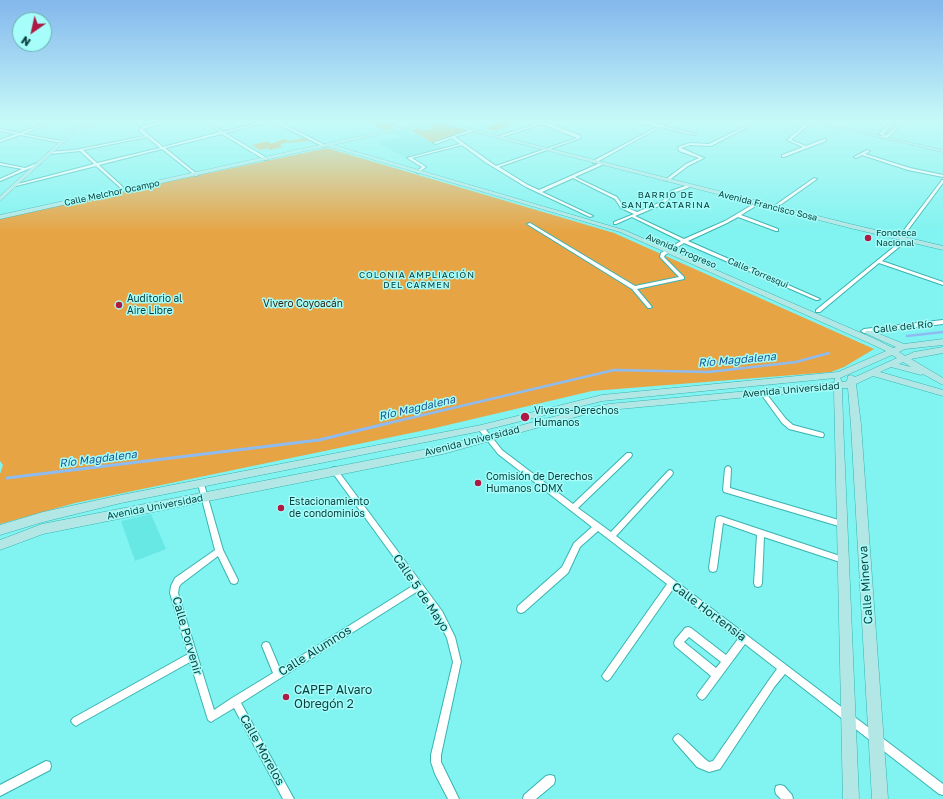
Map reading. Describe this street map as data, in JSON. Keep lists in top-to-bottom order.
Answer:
{
  "streets": {
    "street": [
      "Calle Melchor Ocampo",
      "Avenida Francisco Sosa",
      "Avenida Progreso",
      "Calle Torresqui",
      "Calle del Río",
      "Avenida Universidad",
      "Calle Minerva",
      "Calle 5 de Mayo",
      "Calle Hortensia",
      "Calle Porvenir",
      "Calle Alumnos",
      "Calle Morelos"
    ]
  },
  "crossings": [
    ["Avenida Progreso", "Calle del Río"],
    ["Avenida Progreso", "Avenida Universidad"],
    ["Avenida Universidad", "Calle Minerva"],
    ["Avenida Universidad", "Calle 5 de Mayo"],
    ["Avenida Universidad", "Calle Hortensia"],
    ["Calle Minerva", "Calle Hortensia"],
    ["Calle 5 de Mayo", "Calle Alumnos"],
    ["Calle Porvenir", "Calle Alumnos"],
    ["Calle Alumnos", "Calle Morelos"]
  ],
  "districts": ["BARRIO DE SANTA CATARINA", "COLONIA AMPLIACIÓN DEL CARMEN"],
  "water": ["Río Magdalena"],
  "parks": ["Vivero Coyoacán"],
  "places": [
    "Fonoteca Nacional",
    "Auditorio al Aire Libre",
    "Viveros-Derechos Humanos",
    "Comisión de Derechos Humanos CDMX",
    "Estacionamiento de condominios",
    "CAPEP Alvaro Obregón 2"
  ],
  "north": "bottom left"
}
